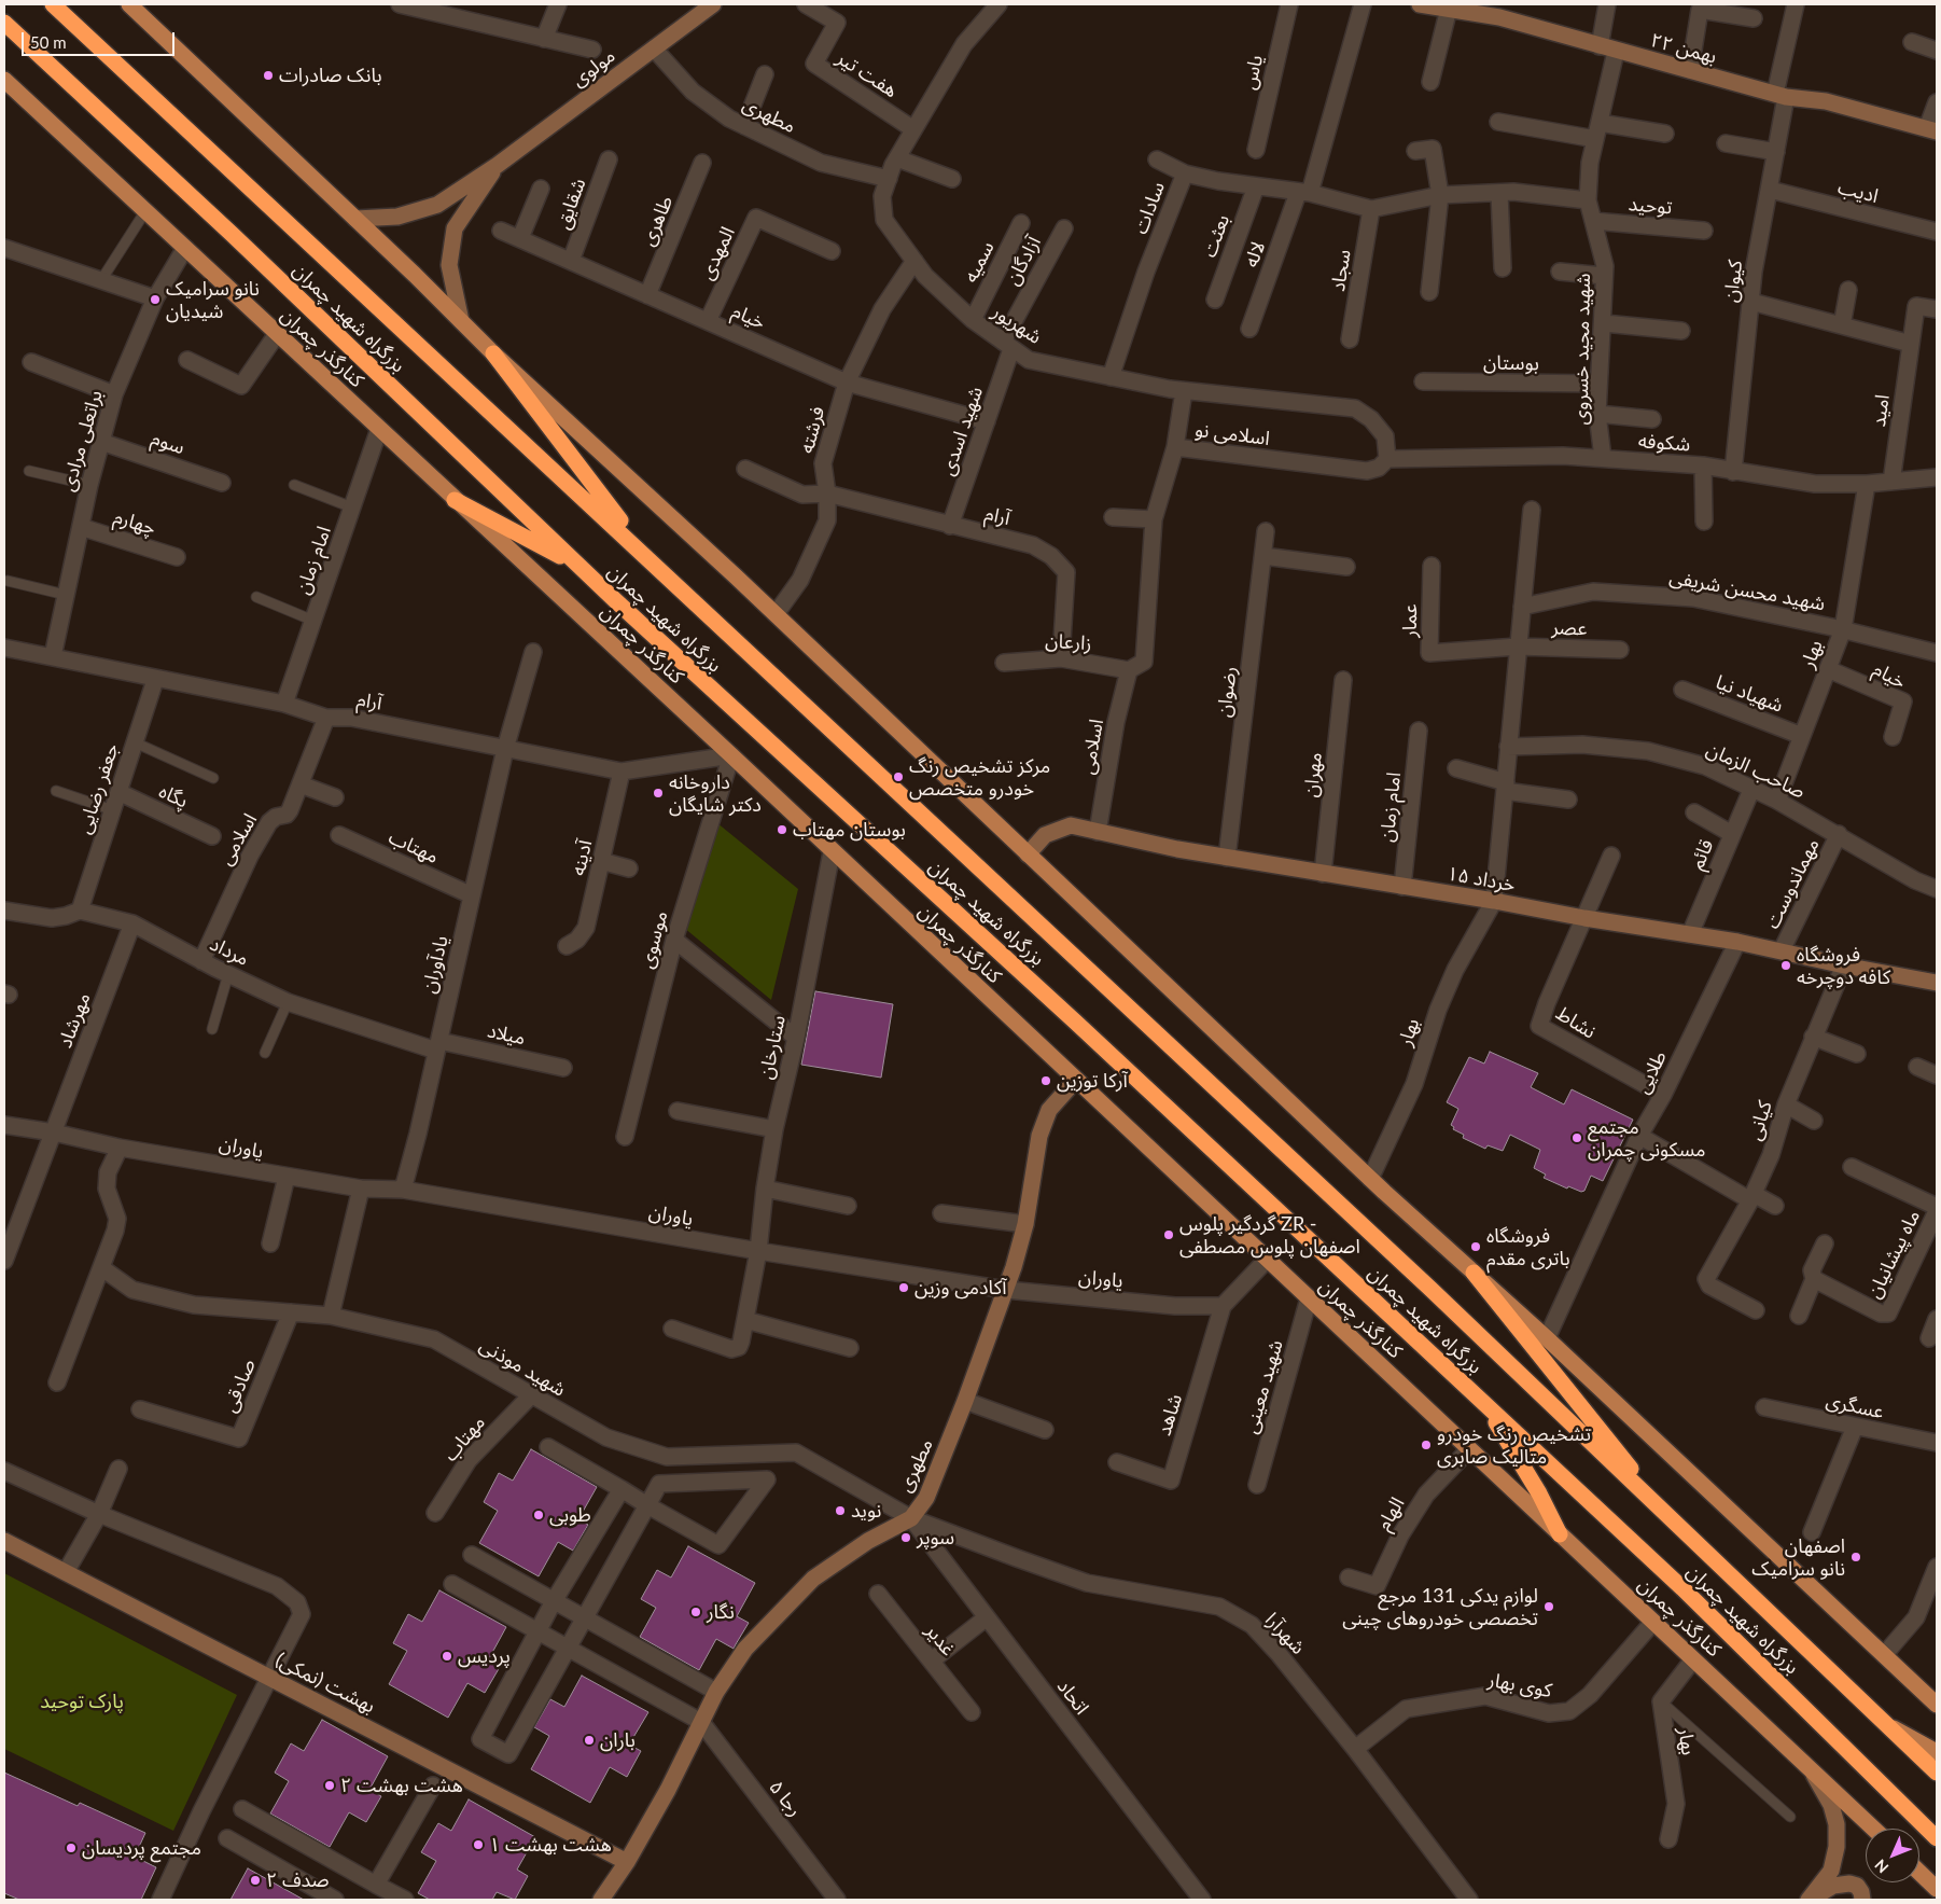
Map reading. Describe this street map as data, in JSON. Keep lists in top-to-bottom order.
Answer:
{
  "streets": {
    "highway": ["بزرگراه شهید چمران"],
    "main road": ["کنارگذر چمران"],
    "street": [
      "۲۲ بهمن",
      "مولوی",
      "یاس",
      "هفت تیر",
      "مطهری",
      "ادیب",
      "شقایق",
      "توحید",
      "سادات",
      "طاهری",
      "بعثت",
      "المهدی",
      "لاله",
      "آزادگان",
      "سمیه",
      "سجاد",
      "کیوان",
      "خیام",
      "شهریور",
      "شهید مجید خسروی",
      "بوستان",
      "امید",
      "فرشته",
      "شهید اسدی",
      "اسلامی نو",
      "براتعلی مرادی",
      "سوم",
      "شکوفه",
      "آرام",
      "چهارم",
      "امام زمان",
      "شهید محسن شریفی",
      "عمار",
      "عصر",
      "زارعان",
      "بهار",
      "رضوان",
      "شهیاد نیا",
      "اسلامی",
      "صاحب الزمان",
      "مهران",
      "جعفر رضایی",
      "پگاه",
      "مهتاب",
      "قائم",
      "آدینه",
      "۱۵ خرداد",
      "مهماندوست",
      "موسوی",
      "مرداد",
      "یادآوران",
      "مهرشاد",
      "نشاط",
      "میلاد",
      "ستارخان",
      "طلایی",
      "کیانی",
      "یاوران",
      "ماه پیشانیان",
      "شهید موذنی",
      "صادقی",
      "شهید معینی",
      "عسگری",
      "شاهد",
      "الهام",
      "شهرآرا",
      "غدیر",
      "بهشت (نمکی)",
      "کوی بهار",
      "اتحاد",
      "رجا ۵"
    ]
  },
  "crossings": [
    ["۲۲ بهمن", "کیوان"],
    ["۲۲ بهمن", "شهید مجید خسروی"],
    ["مولوی", "مطهری"],
    ["هفت تیر", "شهریور"],
    ["مطهری", "شهریور"],
    ["مطهری", "کنارگذر چمران"],
    ["مطهری", "یاوران"],
    ["مطهری", "شهید موذنی"],
    ["مطهری", "شهرآرا"],
    ["مطهری", "بهشت (نمکی)"],
    ["مطهری", "اتحاد"],
    ["مطهری", "رجا ۵"],
    ["ادیب", "کیوان"],
    ["شقایق", "خیام"],
    ["توحید", "شهید مجید خسروی"],
    ["سادات", "بعثت"],
    ["سادات", "لاله"],
    ["سادات", "سجاد"],
    ["سادات", "شهریور"],
    ["سادات", "شهید مجید خسروی"],
    ["طاهری", "خیام"],
    ["المهدی", "خیام"],
    ["آزادگان", "شهریور"],
    ["آزادگان", "شهید اسدی"],
    ["سمیه", "شهریور"],
    ["کیوان", "شکوفه"],
    ["خیام", "فرشته"],
    ["خیام", "شهید اسدی"],
    ["خیام", "بهار"],
    ["شهریور", "فرشته"],
    ["شهریور", "شهید اسدی"],
    ["شهریور", "اسلامی نو"],
    ["شهریور", "شکوفه"],
    ["کنارگذر چمران", "براتعلی مرادی"],
    ["کنارگذر چمران", "آرام"],
    ["کنارگذر چمران", "امام زمان"],
    ["کنارگذر چمران", "موسوی"],
    ["کنارگذر چمران", "ستارخان"],
    ["کنارگذر چمران", "شهید معینی"],
    ["کنارگذر چمران", "الهام"],
    ["کنارگذر چمران", "کوی بهار"],
    ["شهید مجید خسروی", "بوستان"],
    ["شهید مجید خسروی", "شکوفه"],
    ["امید", "شکوفه"],
    ["فرشته", "آرام"],
    ["شهید اسدی", "آرام"],
    ["اسلامی نو", "شکوفه"],
    ["اسلامی نو", "زارعان"],
    ["اسلامی نو", "اسلامی"],
    ["براتعلی مرادی", "سوم"],
    ["براتعلی مرادی", "آرام"],
    ["براتعلی مرادی", "چهارم"],
    ["شکوفه", "بهار"],
    ["آرام", "امام زمان"],
    ["آرام", "زارعان"],
    ["آرام", "اسلامی"],
    ["آرام", "جعفر رضایی"],
    ["آرام", "آدینه"],
    ["آرام", "موسوی"],
    ["آرام", "یادآوران"],
    ["امام زمان", "۱۵ خرداد"],
    ["شهید محسن شریفی", "بهار"],
    ["عمار", "عصر"],
    ["زارعان", "اسلامی"],
    ["بهار", "شهیاد نیا"],
    ["بهار", "صاحب الزمان"],
    ["بهار", "۱۵ خرداد"],
    ["رضوان", "۱۵ خرداد"],
    ["اسلامی", "۱۵ خرداد"],
    ["اسلامی", "مرداد"],
    ["صاحب الزمان", "قائم"],
    ["صاحب الزمان", "مهماندوست"],
    ["مهران", "۱۵ خرداد"],
    ["جعفر رضایی", "پگاه"],
    ["جعفر رضایی", "مرداد"],
    ["مهتاب", "یادآوران"],
    ["مهتاب", "شهید موذنی"],
    ["قائم", "۱۵ خرداد"],
    ["۱۵ خرداد", "مهماندوست"],
    ["۱۵ خرداد", "نشاط"],
    ["۱۵ خرداد", "طلایی"],
    ["۱۵ خرداد", "کیانی"],
    ["مرداد", "یادآوران"],
    ["مرداد", "مهرشاد"],
    ["مرداد", "میلاد"],
    ["یادآوران", "میلاد"],
    ["یادآوران", "یاوران"],
    ["مهرشاد", "یاوران"],
    ["نشاط", "طلایی"],
    ["ستارخان", "یاوران"],
    ["یاوران", "شاهد"],
    ["شهید موذنی", "صادقی"],
    ["شهید موذنی", "شهرآرا"],
    ["شهید موذنی", "اتحاد"],
    ["شهرآرا", "کوی بهار"],
    ["شهرآرا", "اتحاد"]
  ],
  "parks": ["پارک توحید"],
  "places": [
    "بانک صادرات",
    "نانو سرامیک شیدیان",
    "مرکز تشخیص رنگ خودرو متخصص",
    "داروخانه دکتر شایگان",
    "بوستان مهتاب",
    "فروشگاه کافه دوچرخه",
    "آرکا توزین",
    "مجتمع مسکونی چمران",
    "گردگیر پلوس ZR - اصفهان پلوس مصطفی",
    "فروشگاه باتری مقدم",
    "آکادمی وزین",
    "تشخیص رنگ خودرو متالیک صابری",
    "نوید",
    "طوبی",
    "سوپر",
    "اصفهان نانو سرامیک",
    "لوازم یدکی 131 مرجع تخصصی خودروهای چینی",
    "نگار",
    "پردیس",
    "باران",
    "هشت بهشت ۲",
    "هشت بهشت ۱",
    "مجتمع پردیسان",
    "صدف ۲"
  ],
  "scale_bar": "50 m",
  "north": "bottom left"
}
